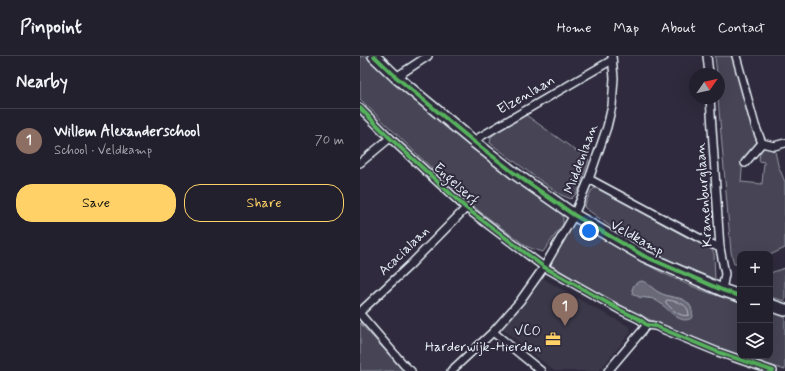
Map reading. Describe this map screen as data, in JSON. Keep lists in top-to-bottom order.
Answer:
{
  "streets": {
    "street": [
      "Elzenlaan",
      "Middenlaan",
      "Engelserf",
      "Kranenburglaan",
      "Veldkamp",
      "Acacialaan"
    ]
  },
  "crossings": [
    ["Elzenlaan", "Middenlaan"],
    ["Elzenlaan", "Veldkamp"],
    ["Middenlaan", "Engelserf"],
    ["Middenlaan", "Veldkamp"],
    ["Engelserf", "Acacialaan"],
    ["Kranenburglaan", "Veldkamp"]
  ],
  "places": {
    "office": ["VCO Harderwijk-Hierden"]
  },
  "north": "top right",
  "page": {
    "header": "Pinpoint",
    "nav": [
      "Home",
      "Map",
      "About",
      "Contact"
    ],
    "heading": "Nearby",
    "list": [
      {
        "mark": "1",
        "name": "Willem Alexanderschool",
        "note": "School · Veldkamp",
        "value": "70 m"
      }
    ],
    "buttons": ["Save", "Share"],
    "map_buttons": ["+", "−"],
    "pins": "1"
  }
}
